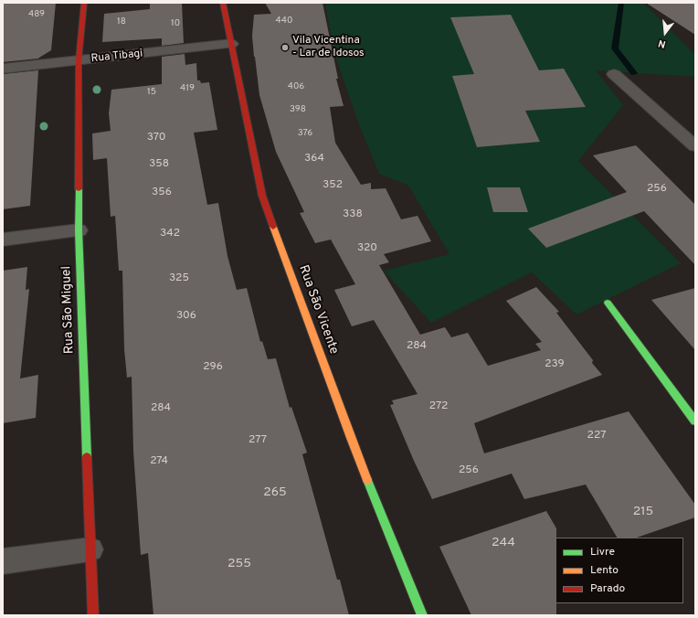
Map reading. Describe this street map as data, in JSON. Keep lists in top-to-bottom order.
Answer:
{
  "streets": {
    "street": ["Rua Tibagi", "Rua São Miguel", "Rua São Vicente"]
  },
  "crossings": [
    ["Rua Tibagi", "Rua São Miguel"],
    ["Rua Tibagi", "Rua São Vicente"]
  ],
  "places": ["Vila Vicentina - Lar de Idosos"],
  "house_numbers": [
    "489",
    "440",
    "18",
    "10",
    "406",
    "419",
    "15",
    "398",
    "376",
    "370",
    "364",
    "358",
    "352",
    "256",
    "356",
    "338",
    "342",
    "320",
    "325",
    "306",
    "284",
    "239",
    "296",
    "272",
    "284",
    "227",
    "277",
    "274",
    "256",
    "265",
    "215",
    "244",
    "255"
  ],
  "legend": ["Livre", "Lento", "Parado"],
  "north": "bottom"
}
